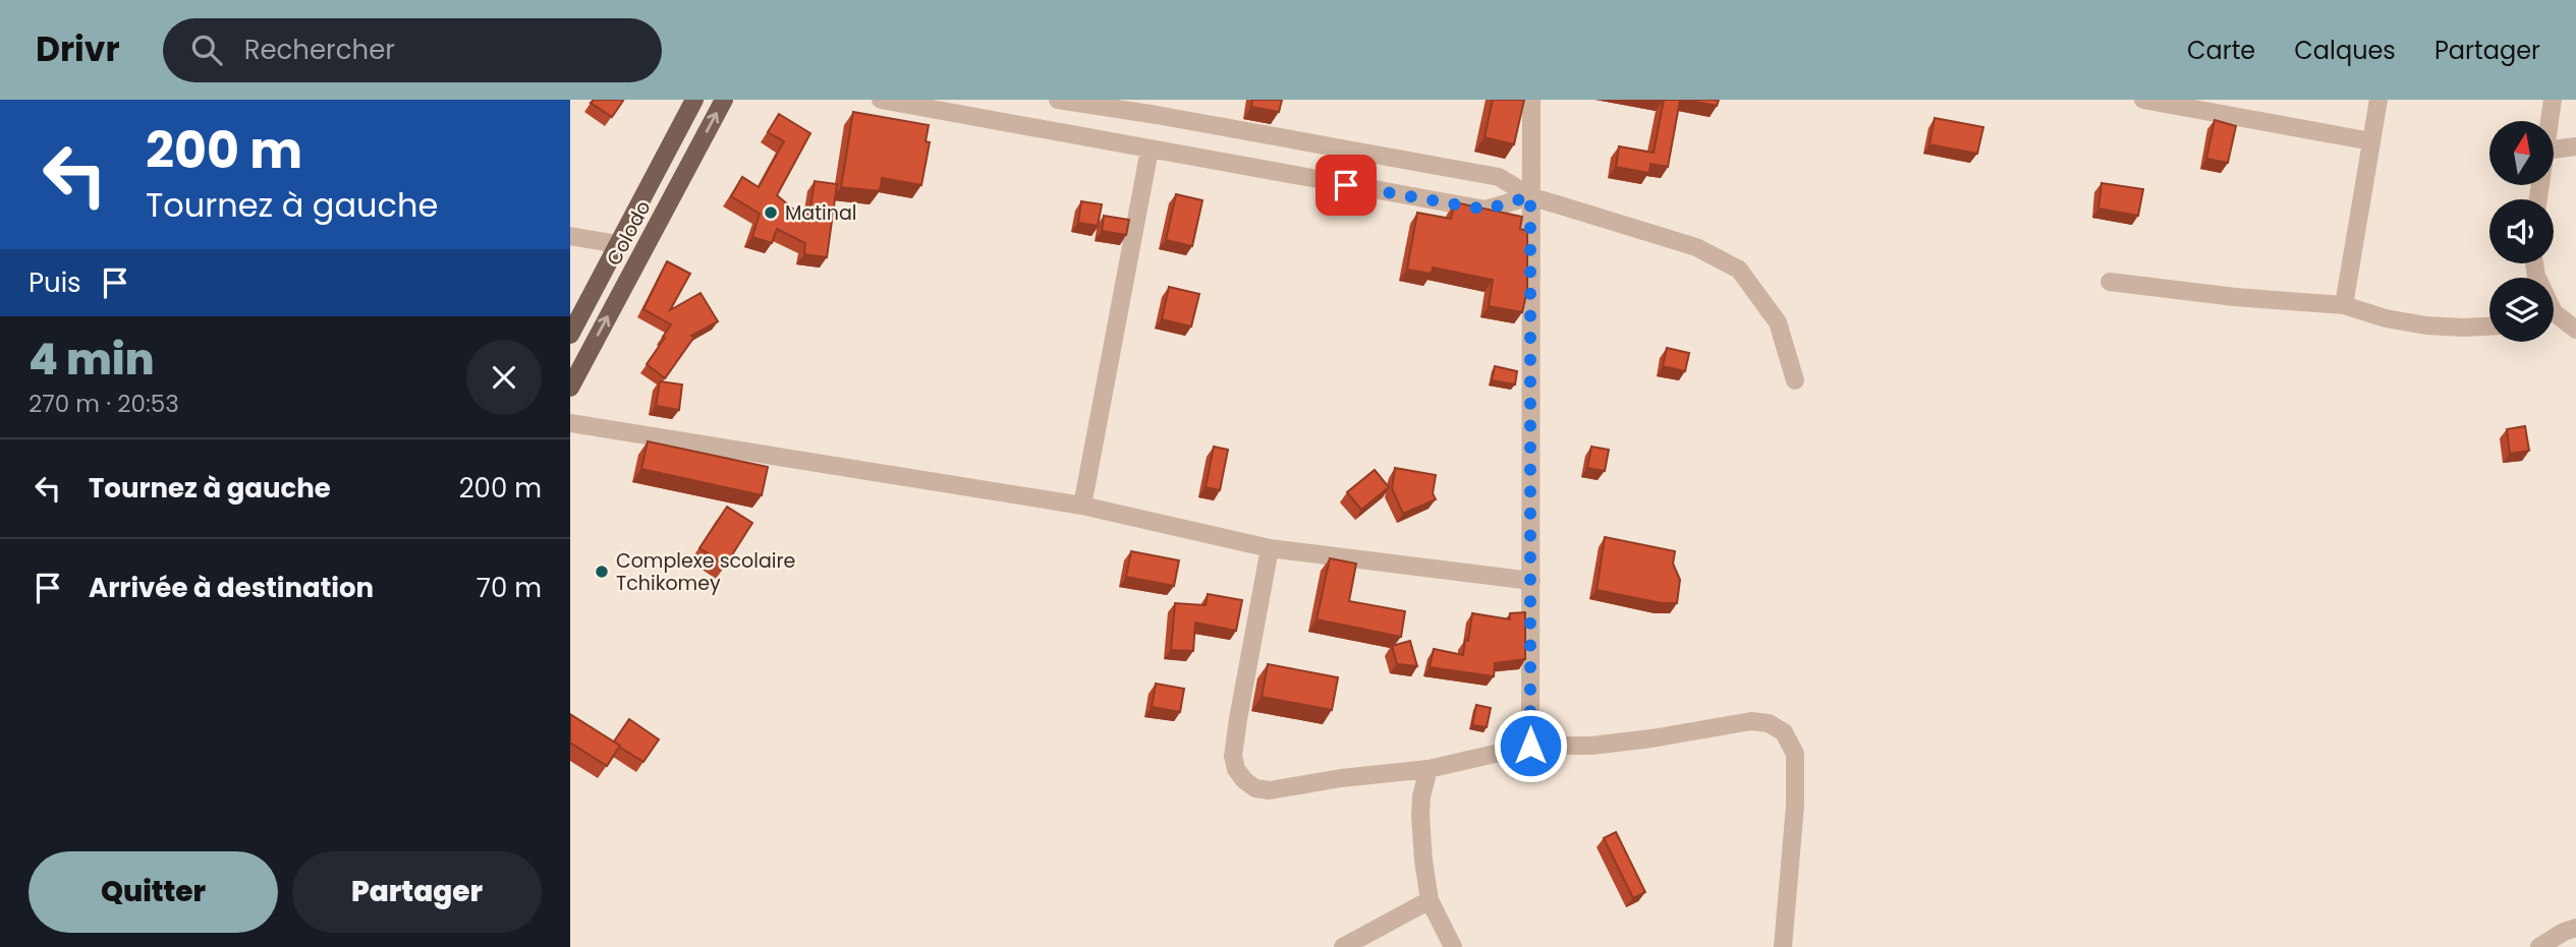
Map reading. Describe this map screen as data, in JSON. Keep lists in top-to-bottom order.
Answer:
{
  "streets": {
    "main road": ["Colodo"]
  },
  "places": ["Matinal", "Complexe scolaire Tchikomey"],
  "north": "top",
  "page": {
    "header": "Drivr",
    "search": "Rechercher",
    "nav": ["Carte", "Calques", "Partager"],
    "turn": ["200 m", "Tournez à gauche"],
    "then": "Puis",
    "heading": ["4 min", "270 m · 20:53"],
    "list": [
      {
        "name": "Tournez à gauche",
        "value": "200 m"
      },
      {
        "name": "Arrivée à destination",
        "value": "70 m"
      }
    ],
    "buttons": ["Quitter", "Partager"]
  }
}
